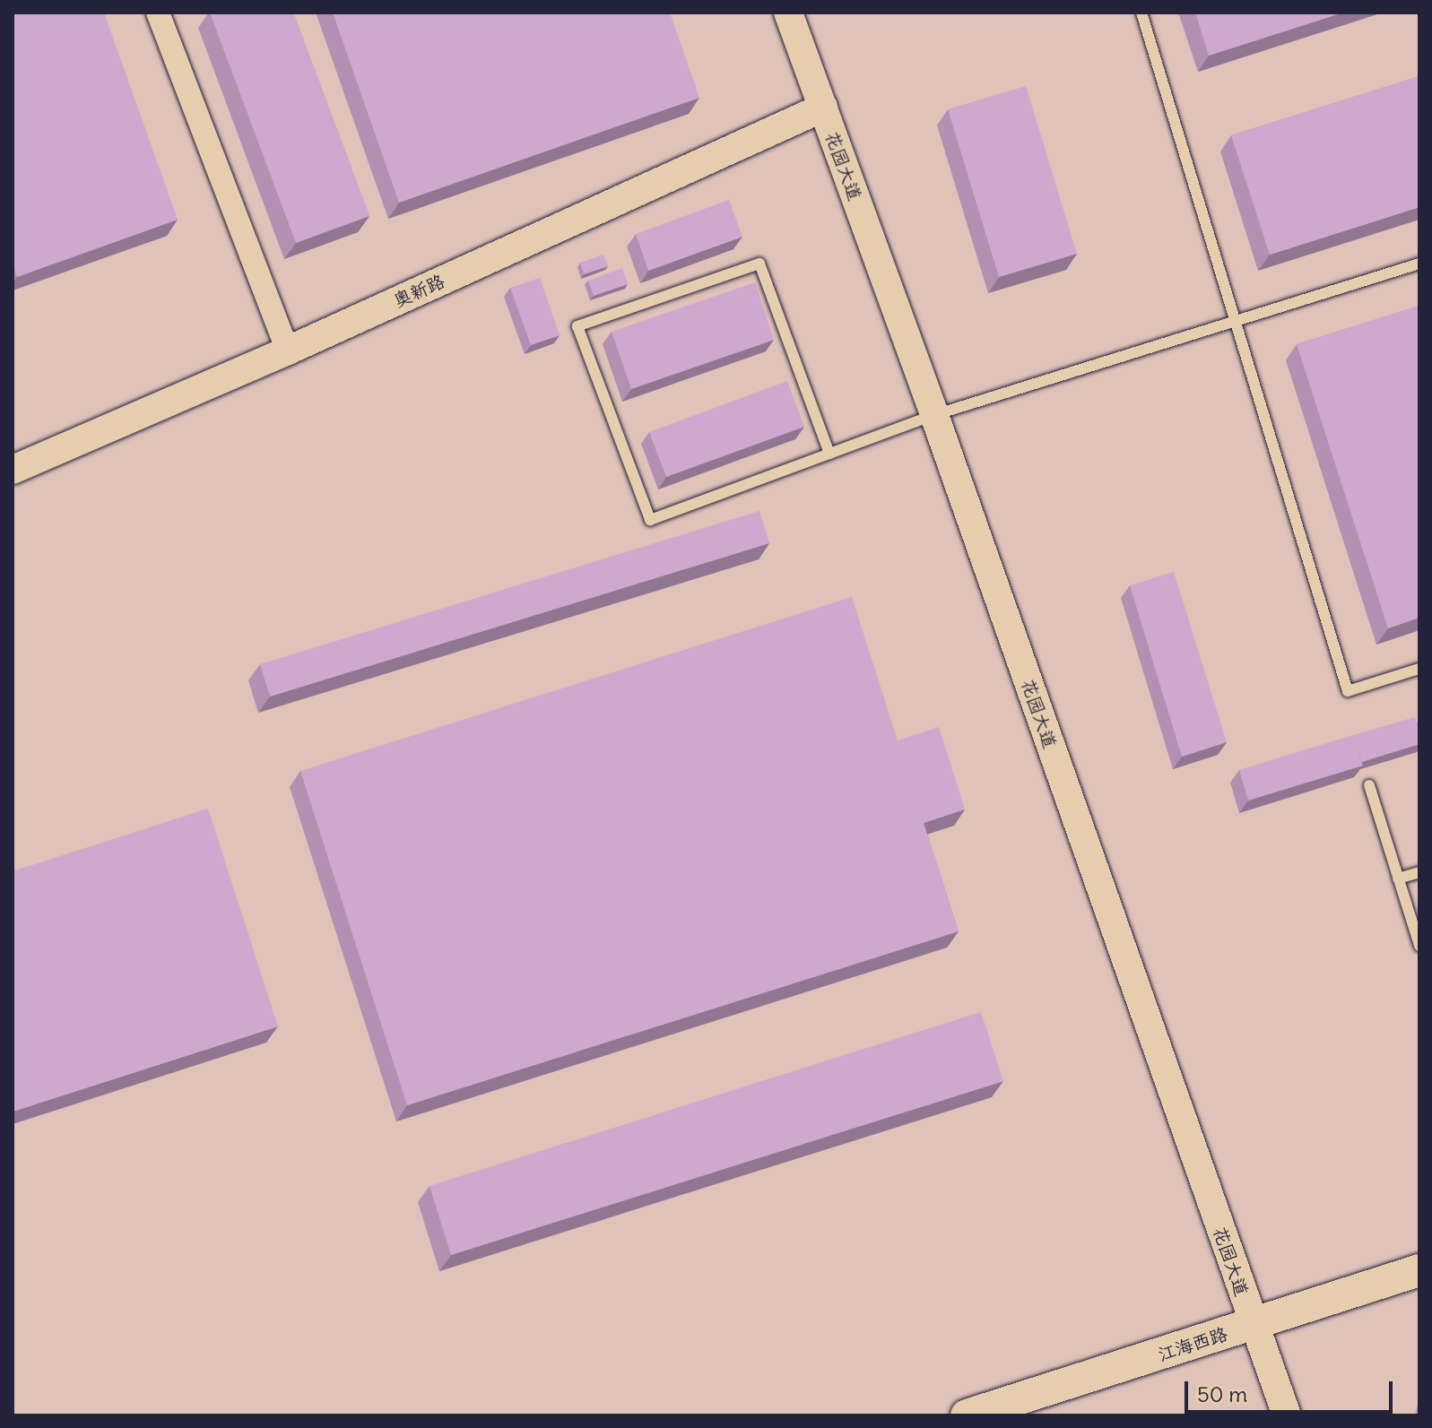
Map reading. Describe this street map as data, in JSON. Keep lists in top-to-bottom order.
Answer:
{
  "streets": {
    "main road": ["江海西路"],
    "street": ["花园大道", "奥新路"]
  },
  "crossings": [
    ["花园大道", "奥新路"],
    ["花园大道", "江海西路"]
  ],
  "scale_bar": "50 m"
}
